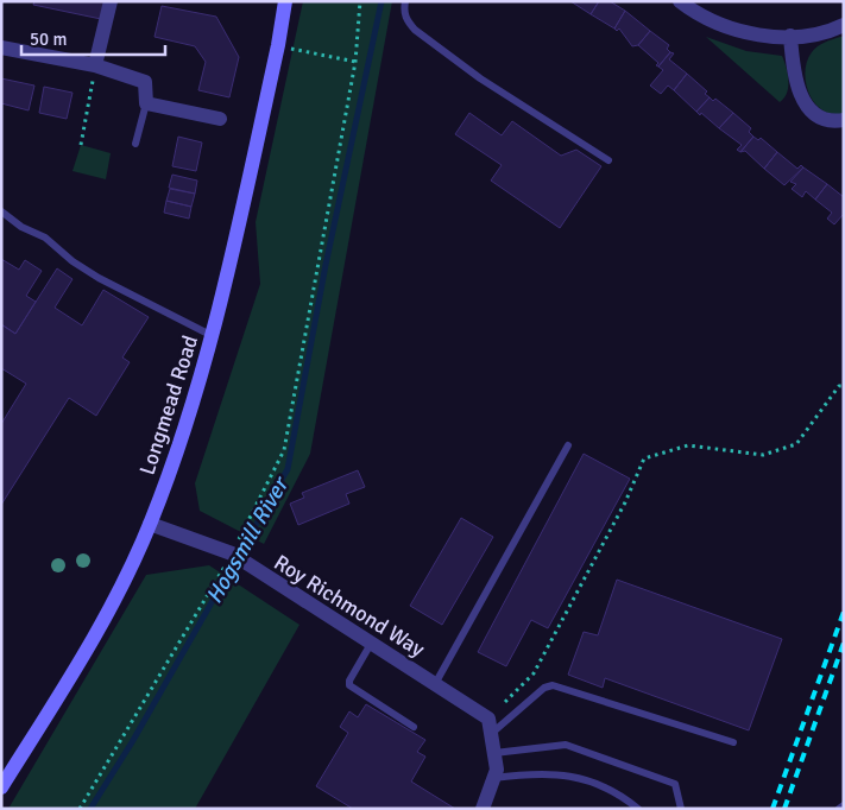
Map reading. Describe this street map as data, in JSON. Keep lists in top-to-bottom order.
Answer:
{
  "streets": {
    "street": ["Longmead Road", "Roy Richmond Way"]
  },
  "crossings": [
    ["Longmead Road", "Roy Richmond Way"]
  ],
  "water": ["Hogsmill River"],
  "scale_bar": "50 m"
}
